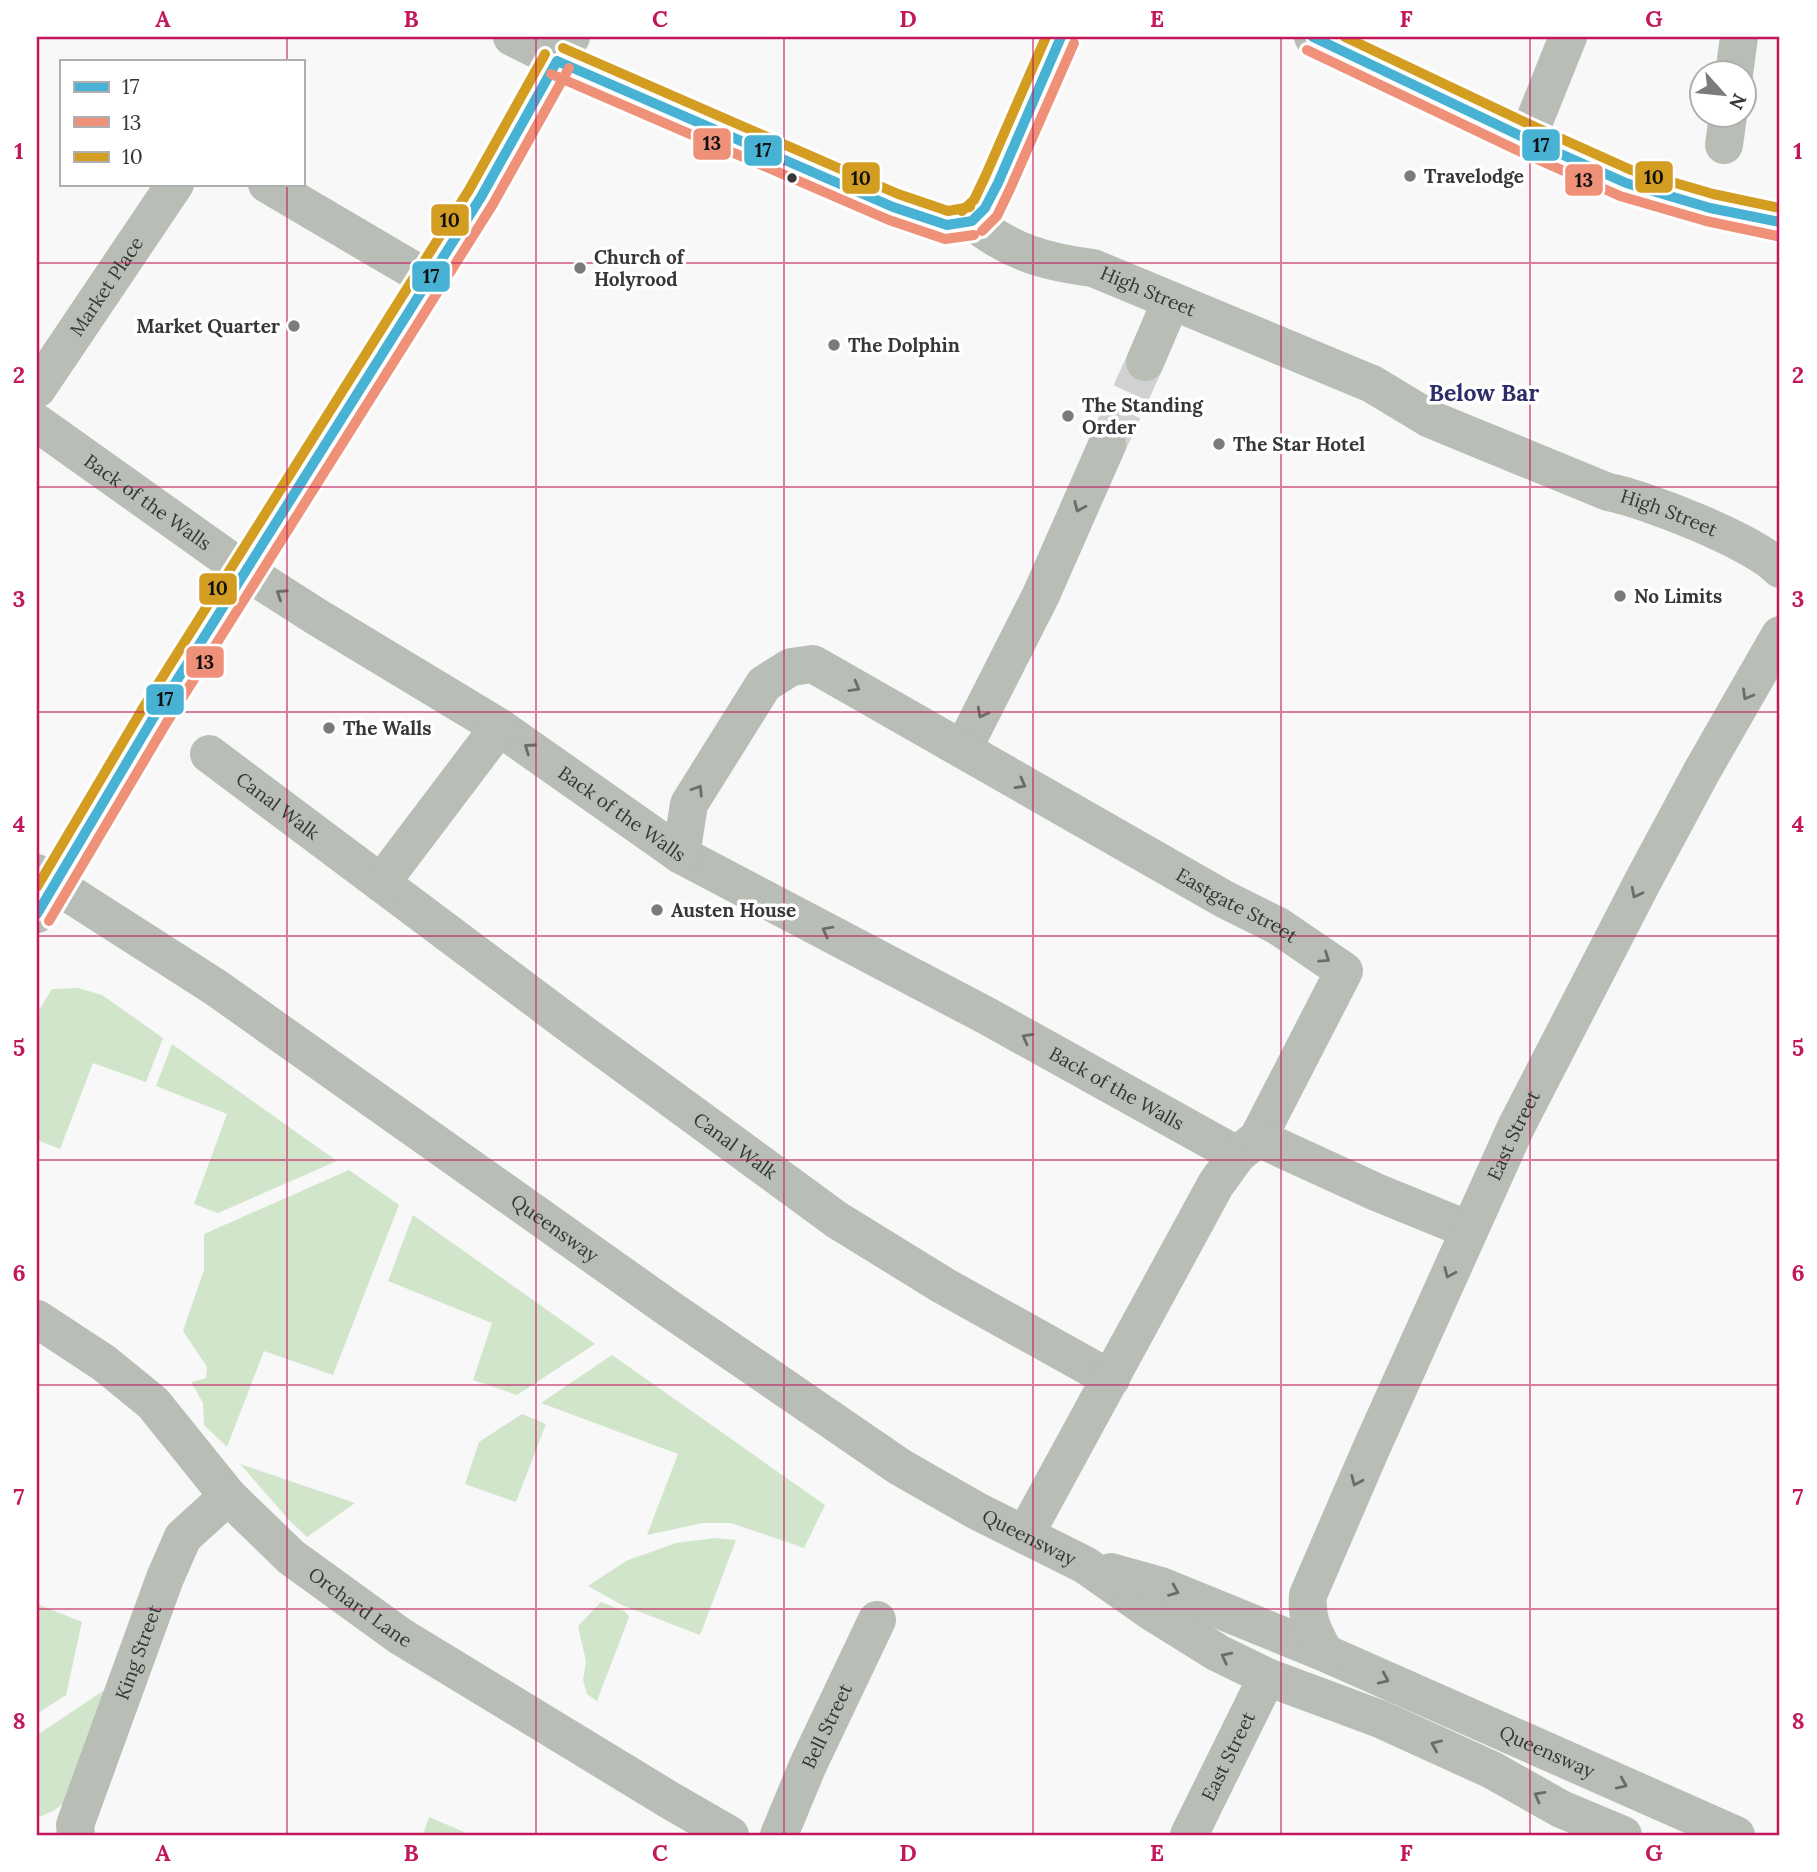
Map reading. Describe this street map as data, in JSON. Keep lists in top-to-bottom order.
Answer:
{
  "streets": {
    "street": [
      "Market Place",
      "High Street",
      "Back of the Walls",
      "Canal Walk",
      "Eastgate Street",
      "East Street",
      "Queensway",
      "Orchard Lane",
      "King Street",
      "Bell Street"
    ]
  },
  "crossings": [
    ["Back of the Walls", "Eastgate Street"],
    ["Back of the Walls", "East Street"],
    ["East Street", "Queensway"],
    ["Orchard Lane", "King Street"]
  ],
  "one_way": ["Back of the Walls"],
  "districts": ["Below Bar"],
  "places": [
    "Travelodge",
    "Church of Holyrood",
    "Market Quarter",
    "The Dolphin",
    "The Standing Order",
    "The Star Hotel",
    "No Limits",
    "The Walls",
    "Austen House"
  ],
  "lines": ["transit line 17", "transit line 10", "transit line 13"],
  "legend": ["17", "13", "10"],
  "north": "bottom right",
  "grid": {
    "columns": [
      "A",
      "B",
      "C",
      "D",
      "E",
      "F",
      "G"
    ],
    "rows": [
      "1",
      "2",
      "3",
      "4",
      "5",
      "6",
      "7",
      "8"
    ]
  }
}
